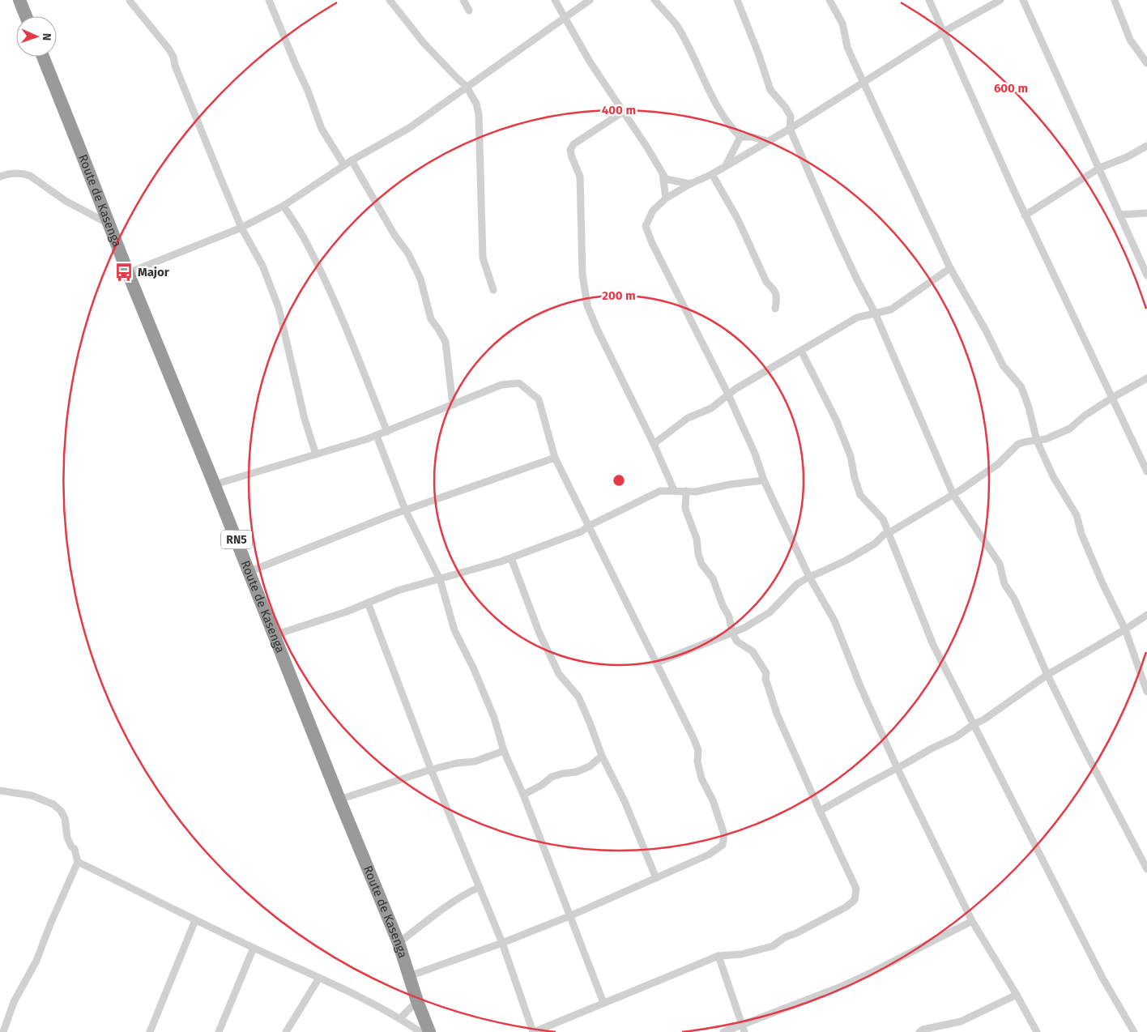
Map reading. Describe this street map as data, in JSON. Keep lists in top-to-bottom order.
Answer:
{
  "streets": {
    "highway": ["Route de Kasenga", "RN5"]
  },
  "places": {
    "bus stop": ["Major"]
  },
  "north": "right",
  "rings": ["600 m", "400 m", "200 m"]
}
